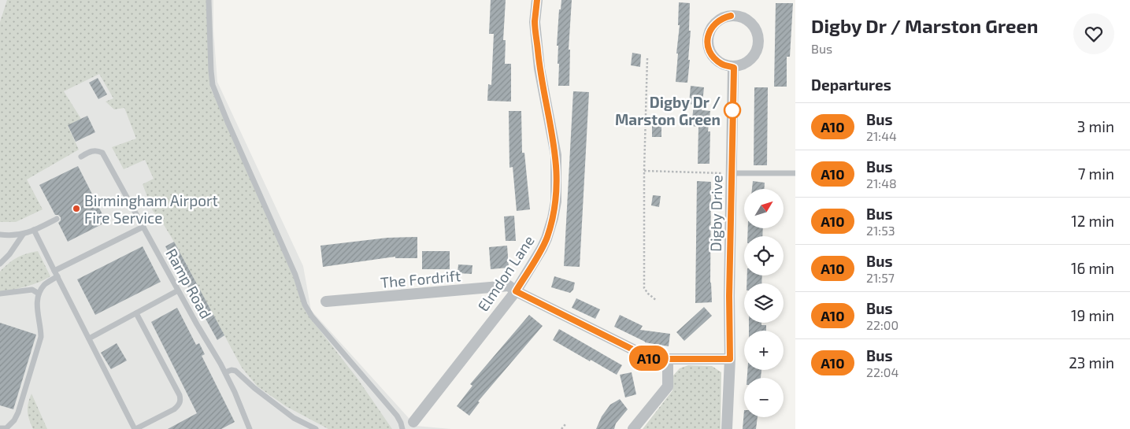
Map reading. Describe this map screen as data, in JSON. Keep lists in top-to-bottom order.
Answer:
{
  "streets": {
    "street": ["Digby Drive", "Elmdon Lane", "The Fordrift"],
    "lane": ["Ramp Road"]
  },
  "crossings": [
    ["Elmdon Lane", "The Fordrift"]
  ],
  "places": ["Digby Dr / Marston Green", "Birmingham Airport Fire Service"],
  "lines": ["bus line A10"],
  "north": "top right",
  "page": {
    "on_map": "A10",
    "heading": [
      ["Digby Dr / Marston Green", "Bus"],
      "Departures"
    ],
    "list": [
      {
        "mark": "A10",
        "name": "Bus",
        "note": "21:44",
        "value": "3 min"
      },
      {
        "mark": "A10",
        "name": "Bus",
        "note": "21:48",
        "value": "7 min"
      },
      {
        "mark": "A10",
        "name": "Bus",
        "note": "21:53",
        "value": "12 min"
      },
      {
        "mark": "A10",
        "name": "Bus",
        "note": "21:57",
        "value": "16 min"
      },
      {
        "mark": "A10",
        "name": "Bus",
        "note": "22:00",
        "value": "19 min"
      },
      {
        "mark": "A10",
        "name": "Bus",
        "note": "22:04",
        "value": "23 min"
      }
    ],
    "map_buttons": ["+", "−"]
  }
}
